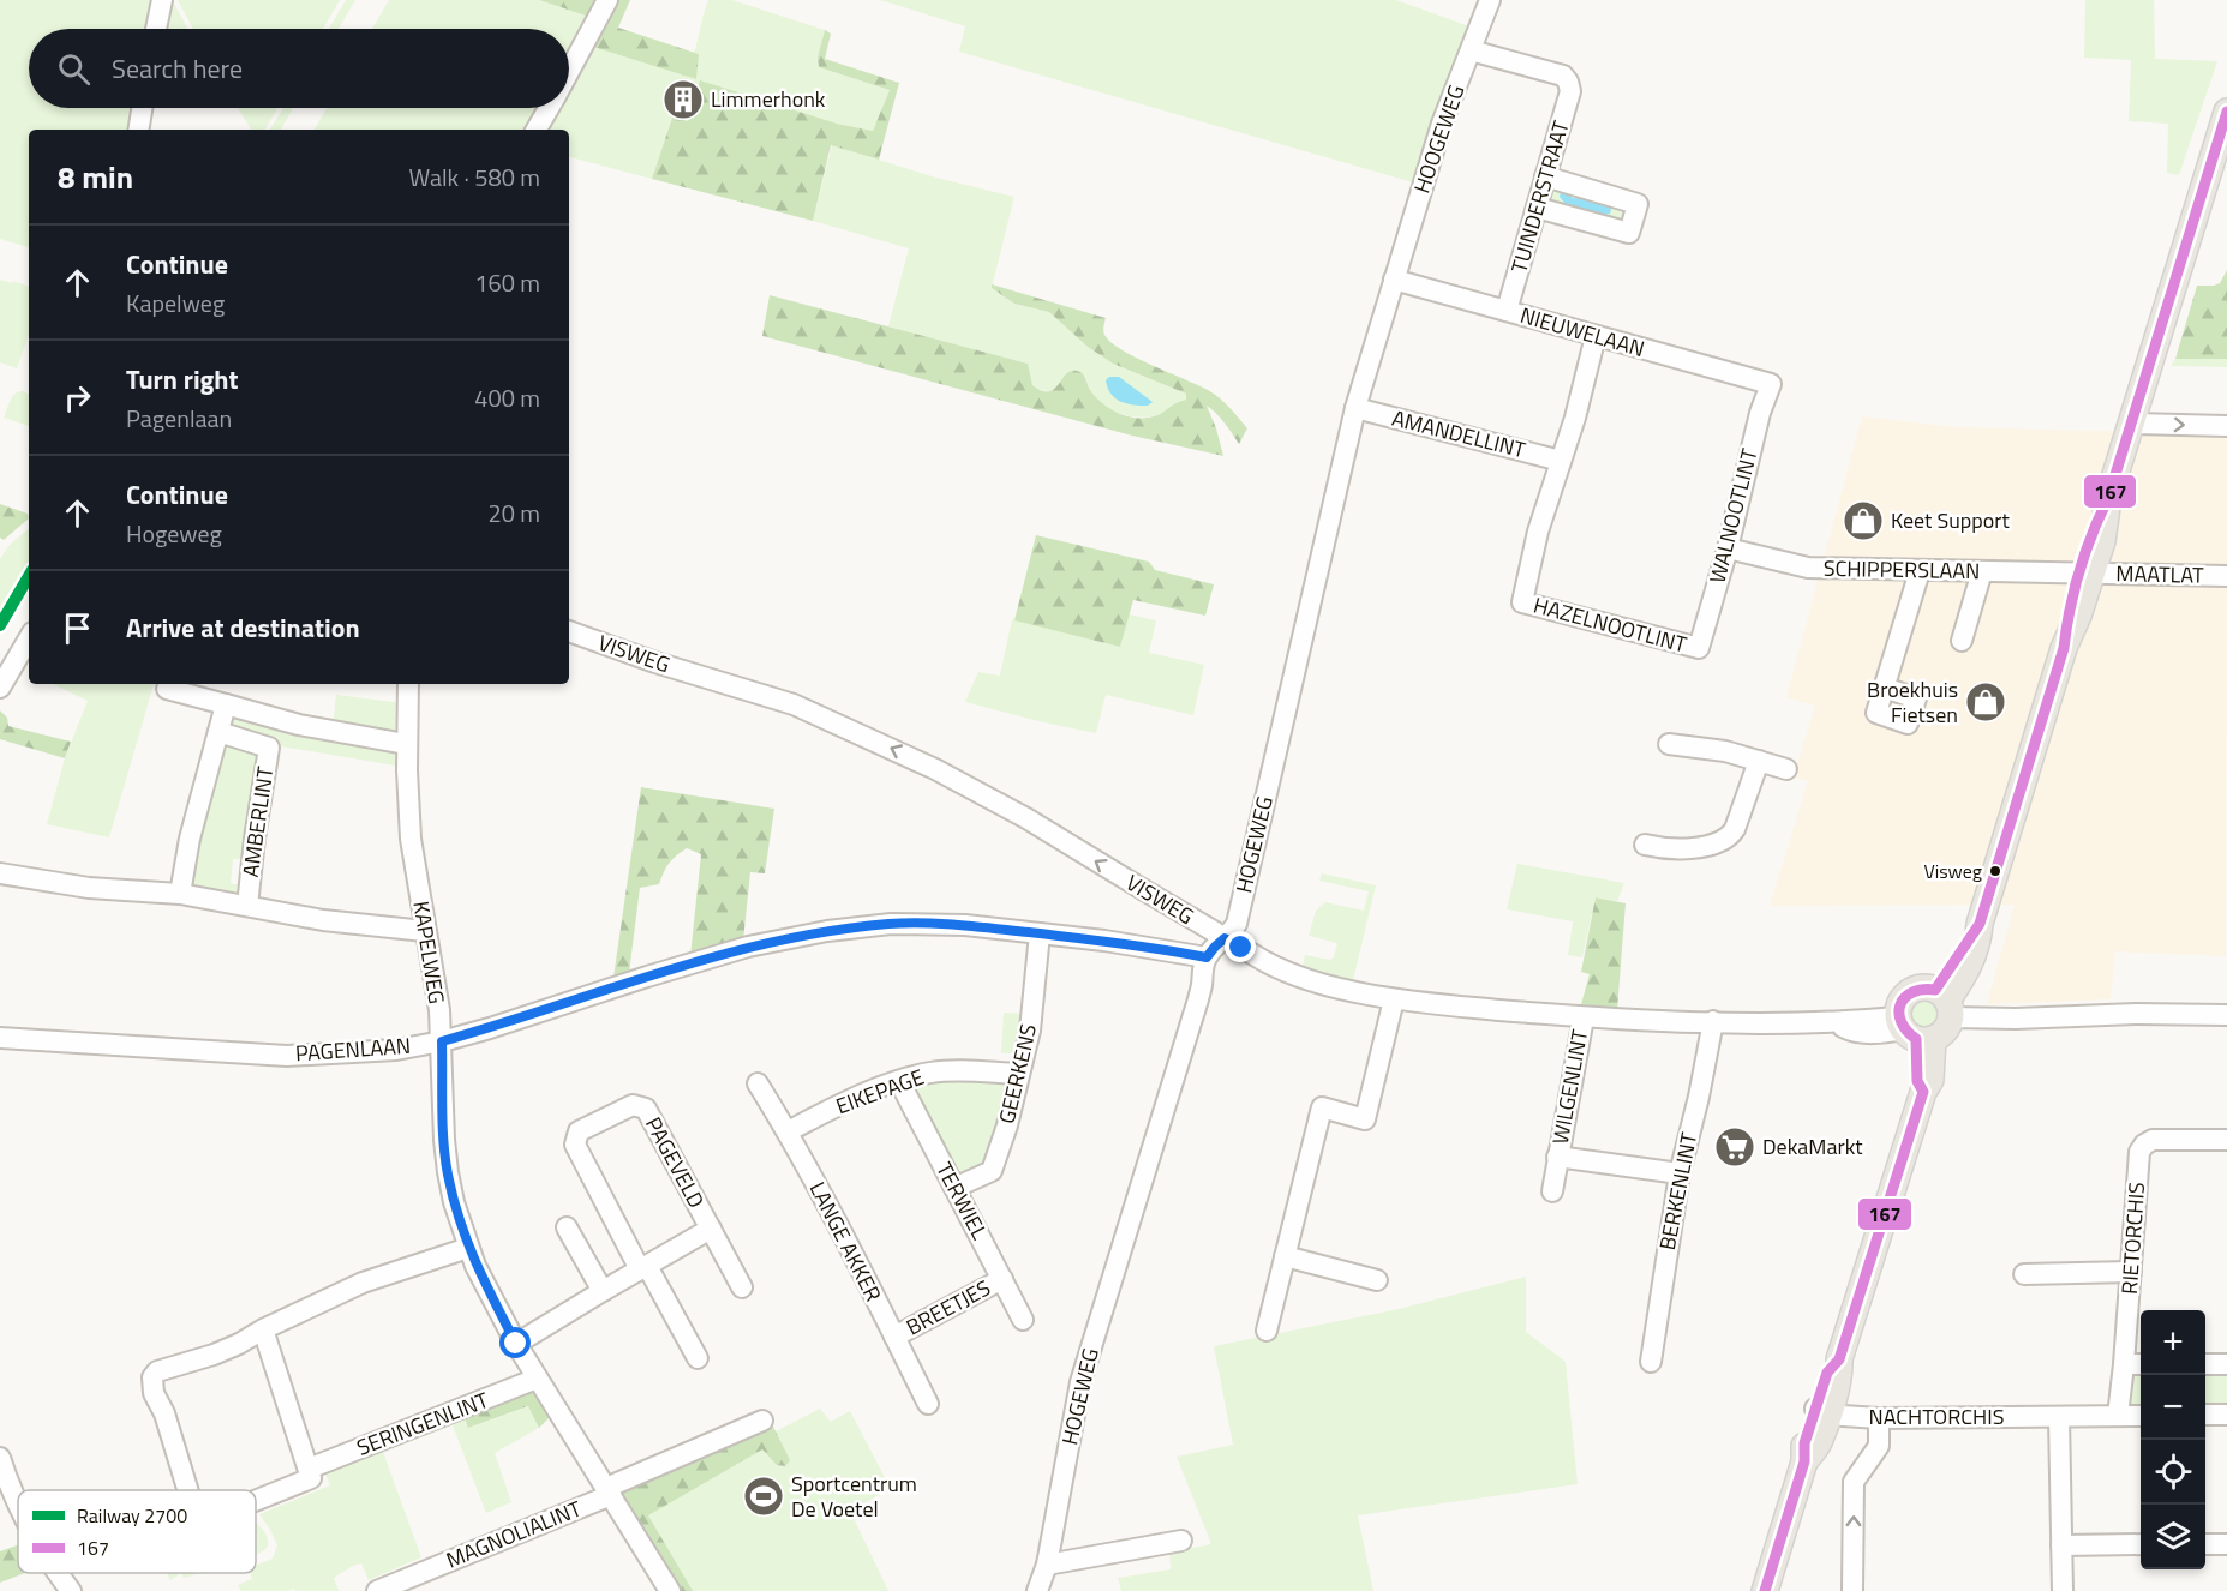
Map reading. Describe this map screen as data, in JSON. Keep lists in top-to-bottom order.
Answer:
{
  "streets": {
    "street": [
      "HOOGEWEG",
      "TUINDERSTRAAT",
      "NIEUWELAAN",
      "AMANDELLINT",
      "WALNOOTLINT",
      "SCHIPPERSLAAN",
      "MAATLAT",
      "HAZELNOOTLINT",
      "VISWEG",
      "AMBERLINT",
      "HOGEWEG",
      "KAPELWEG",
      "PAGENLAAN",
      "GEERKENS",
      "WILGENLINT",
      "EIKEPAGE",
      "PAGEVELD",
      "BERKENLINT",
      "TERWIEL",
      "RIETORCHIS",
      "LANGE AKKER",
      "BREETJES",
      "NACHTORCHIS",
      "SERINGENLINT",
      "MAGNOLIALINT"
    ]
  },
  "crossings": [
    ["HOOGEWEG", "TUINDERSTRAAT"],
    ["HOOGEWEG", "NIEUWELAAN"],
    ["HOOGEWEG", "HOGEWEG"],
    ["TUINDERSTRAAT", "NIEUWELAAN"],
    ["NIEUWELAAN", "WALNOOTLINT"],
    ["NIEUWELAAN", "HOGEWEG"],
    ["AMANDELLINT", "HAZELNOOTLINT"],
    ["AMANDELLINT", "HOGEWEG"],
    ["WALNOOTLINT", "SCHIPPERSLAAN"],
    ["WALNOOTLINT", "HAZELNOOTLINT"],
    ["SCHIPPERSLAAN", "MAATLAT"],
    ["VISWEG", "HOGEWEG"],
    ["VISWEG", "WILGENLINT"],
    ["VISWEG", "BERKENLINT"],
    ["AMBERLINT", "KAPELWEG"],
    ["HOGEWEG", "PAGENLAAN"],
    ["KAPELWEG", "PAGENLAAN"],
    ["KAPELWEG", "PAGEVELD"],
    ["KAPELWEG", "SERINGENLINT"],
    ["KAPELWEG", "MAGNOLIALINT"],
    ["PAGENLAAN", "GEERKENS"],
    ["GEERKENS", "EIKEPAGE"],
    ["GEERKENS", "TERWIEL"],
    ["WILGENLINT", "BERKENLINT"],
    ["EIKEPAGE", "TERWIEL"],
    ["EIKEPAGE", "LANGE AKKER"],
    ["TERWIEL", "BREETJES"],
    ["RIETORCHIS", "NACHTORCHIS"],
    ["LANGE AKKER", "BREETJES"]
  ],
  "one_way": ["VISWEG"],
  "places": {
    "building": ["Limmerhonk"],
    "shop": ["Keet Support", "Broekhuis Fietsen"],
    "other": ["Visweg"],
    "supermarket": ["DekaMarkt"],
    "sports": ["Sportcentrum De Voetel"]
  },
  "lines": ["transit line 167", "rail line 2700"],
  "legend": ["Railway 2700", "167"],
  "page": {
    "search": "Search here",
    "heading": ["8 min", "Walk · 580 m"],
    "list": [
      ["Continue", "Kapelweg", "160 m"],
      ["Turn right", "Pagenlaan", "400 m"],
      ["Continue", "Hogeweg", "20 m"],
      "Arrive at destination"
    ],
    "map_buttons": ["+", "−"]
  }
}
